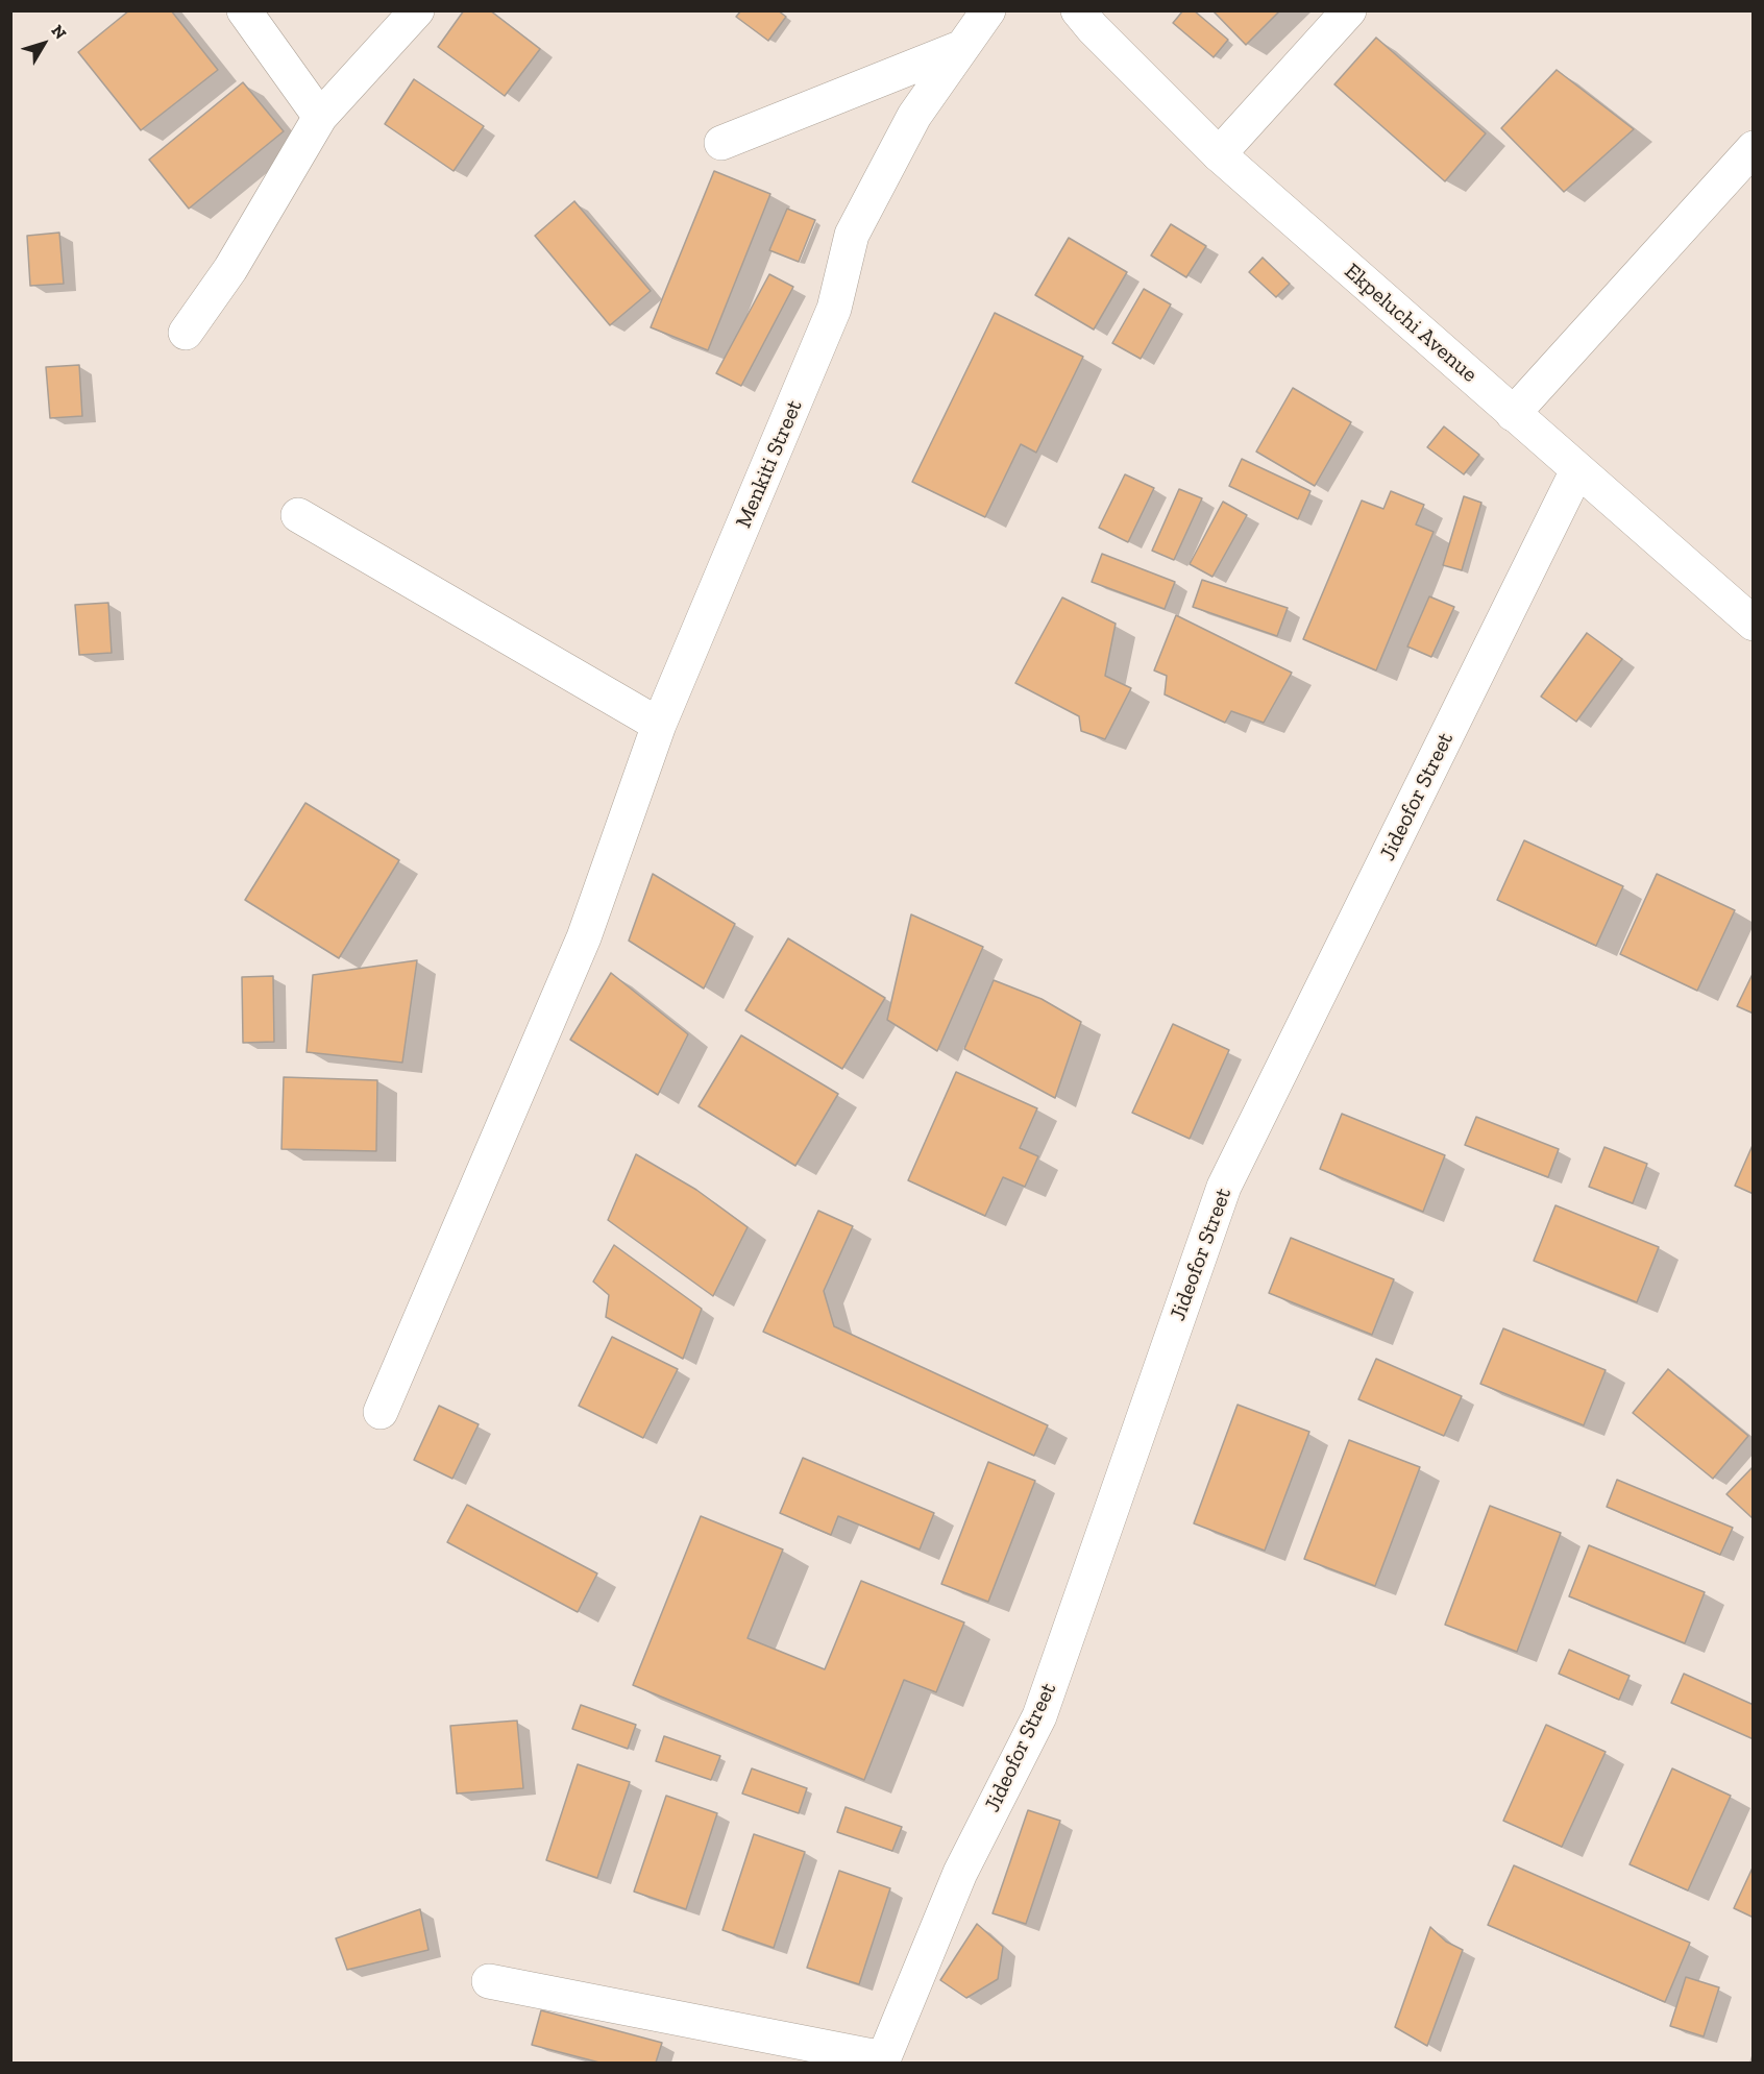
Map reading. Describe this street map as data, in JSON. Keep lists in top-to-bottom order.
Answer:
{
  "streets": {
    "street": ["Ekpeluchi Avenue", "Menkiti Street", "Jideofor Street"]
  },
  "crossings": [
    ["Ekpeluchi Avenue", "Jideofor Street"]
  ],
  "north": "top right"
}
